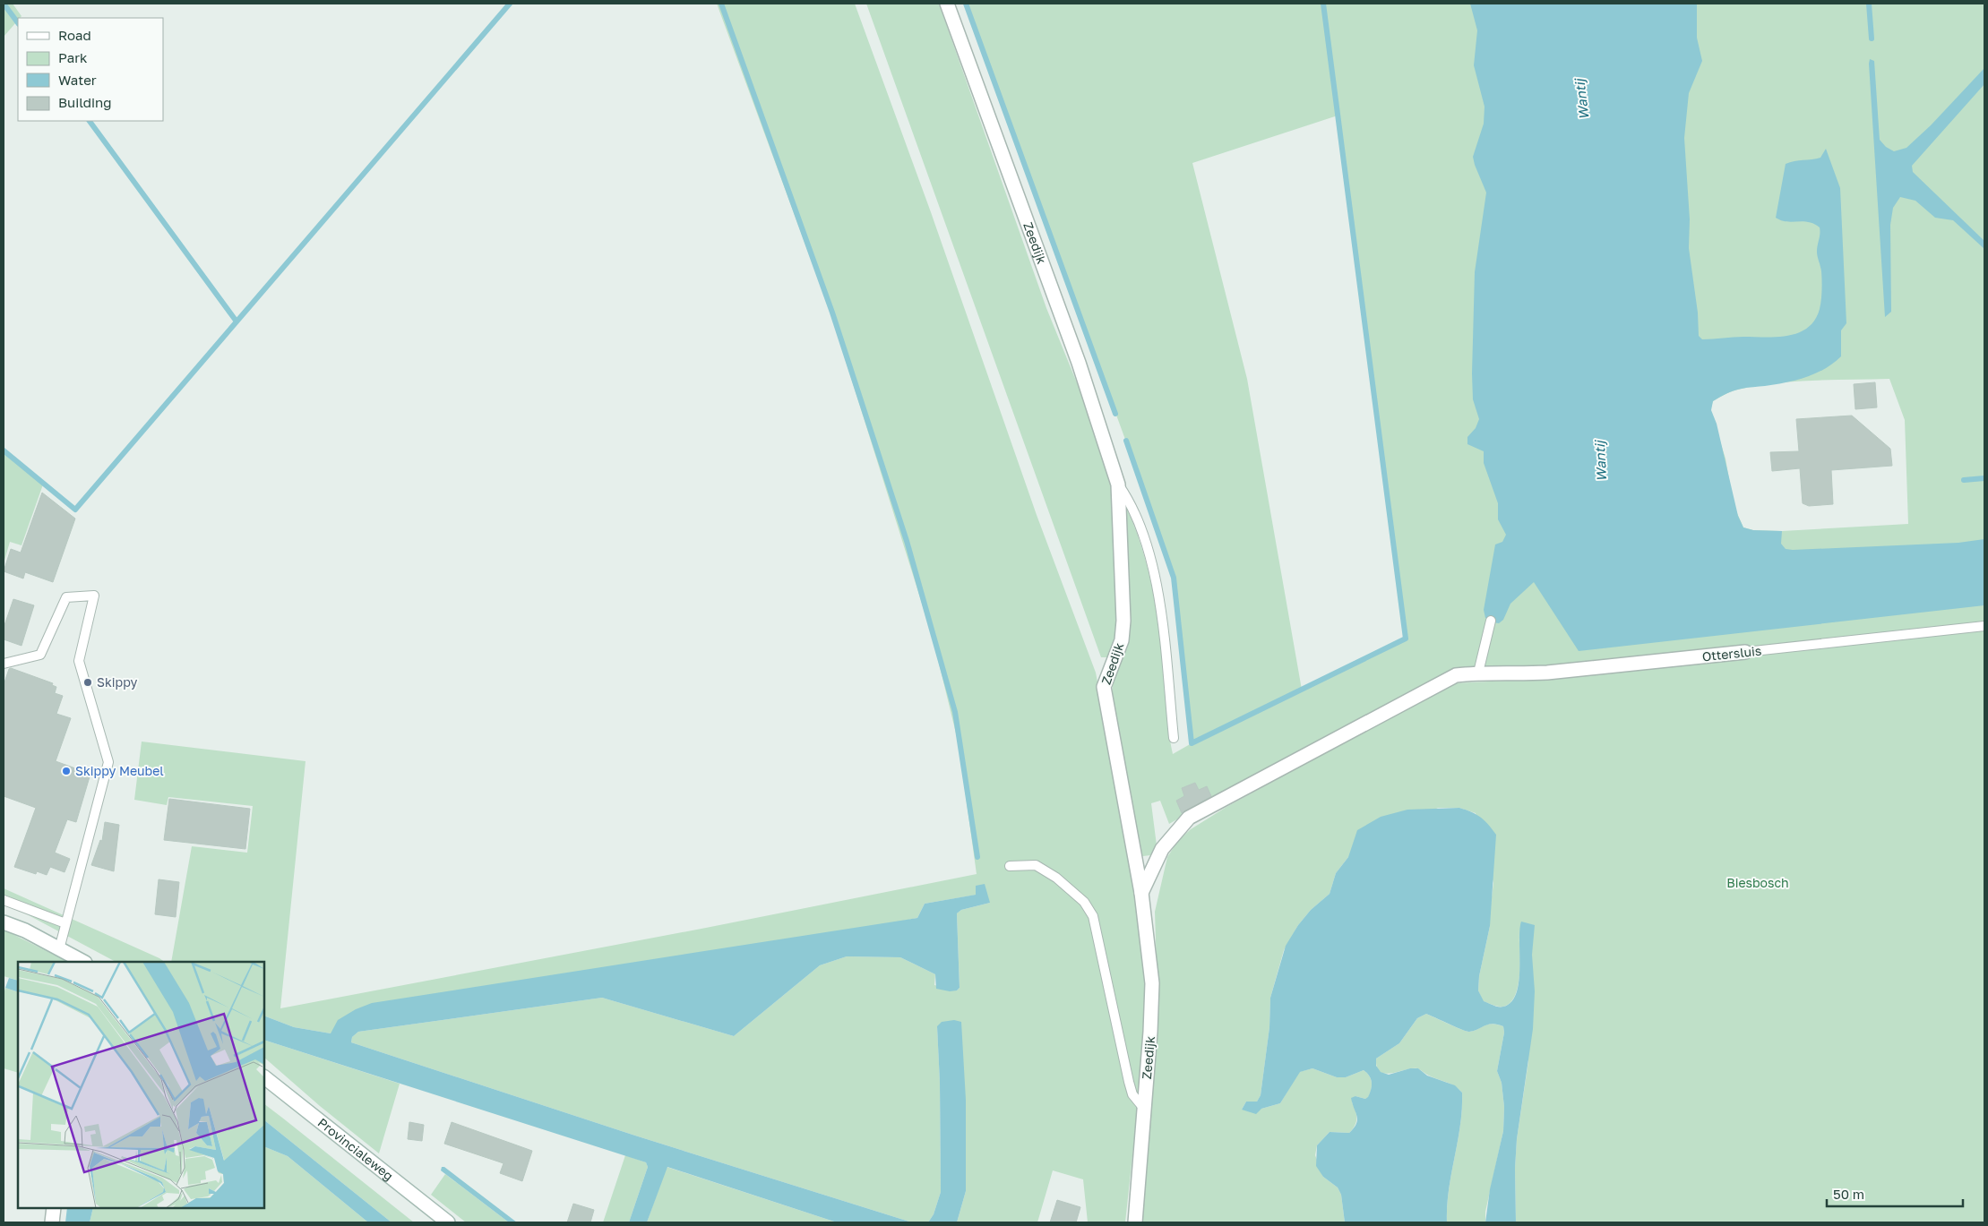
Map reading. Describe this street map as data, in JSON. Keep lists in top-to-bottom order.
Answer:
{
  "streets": {
    "street": ["Zeedijk", "Ottersluis", "Provincialeweg"]
  },
  "water": ["Wantij"],
  "parks": ["Biesbosch"],
  "places": ["Skippy", "Skippy Meubel"],
  "legend": [
    "Road",
    "Park",
    "Water",
    "Building"
  ],
  "scale_bar": "50 m"
}
